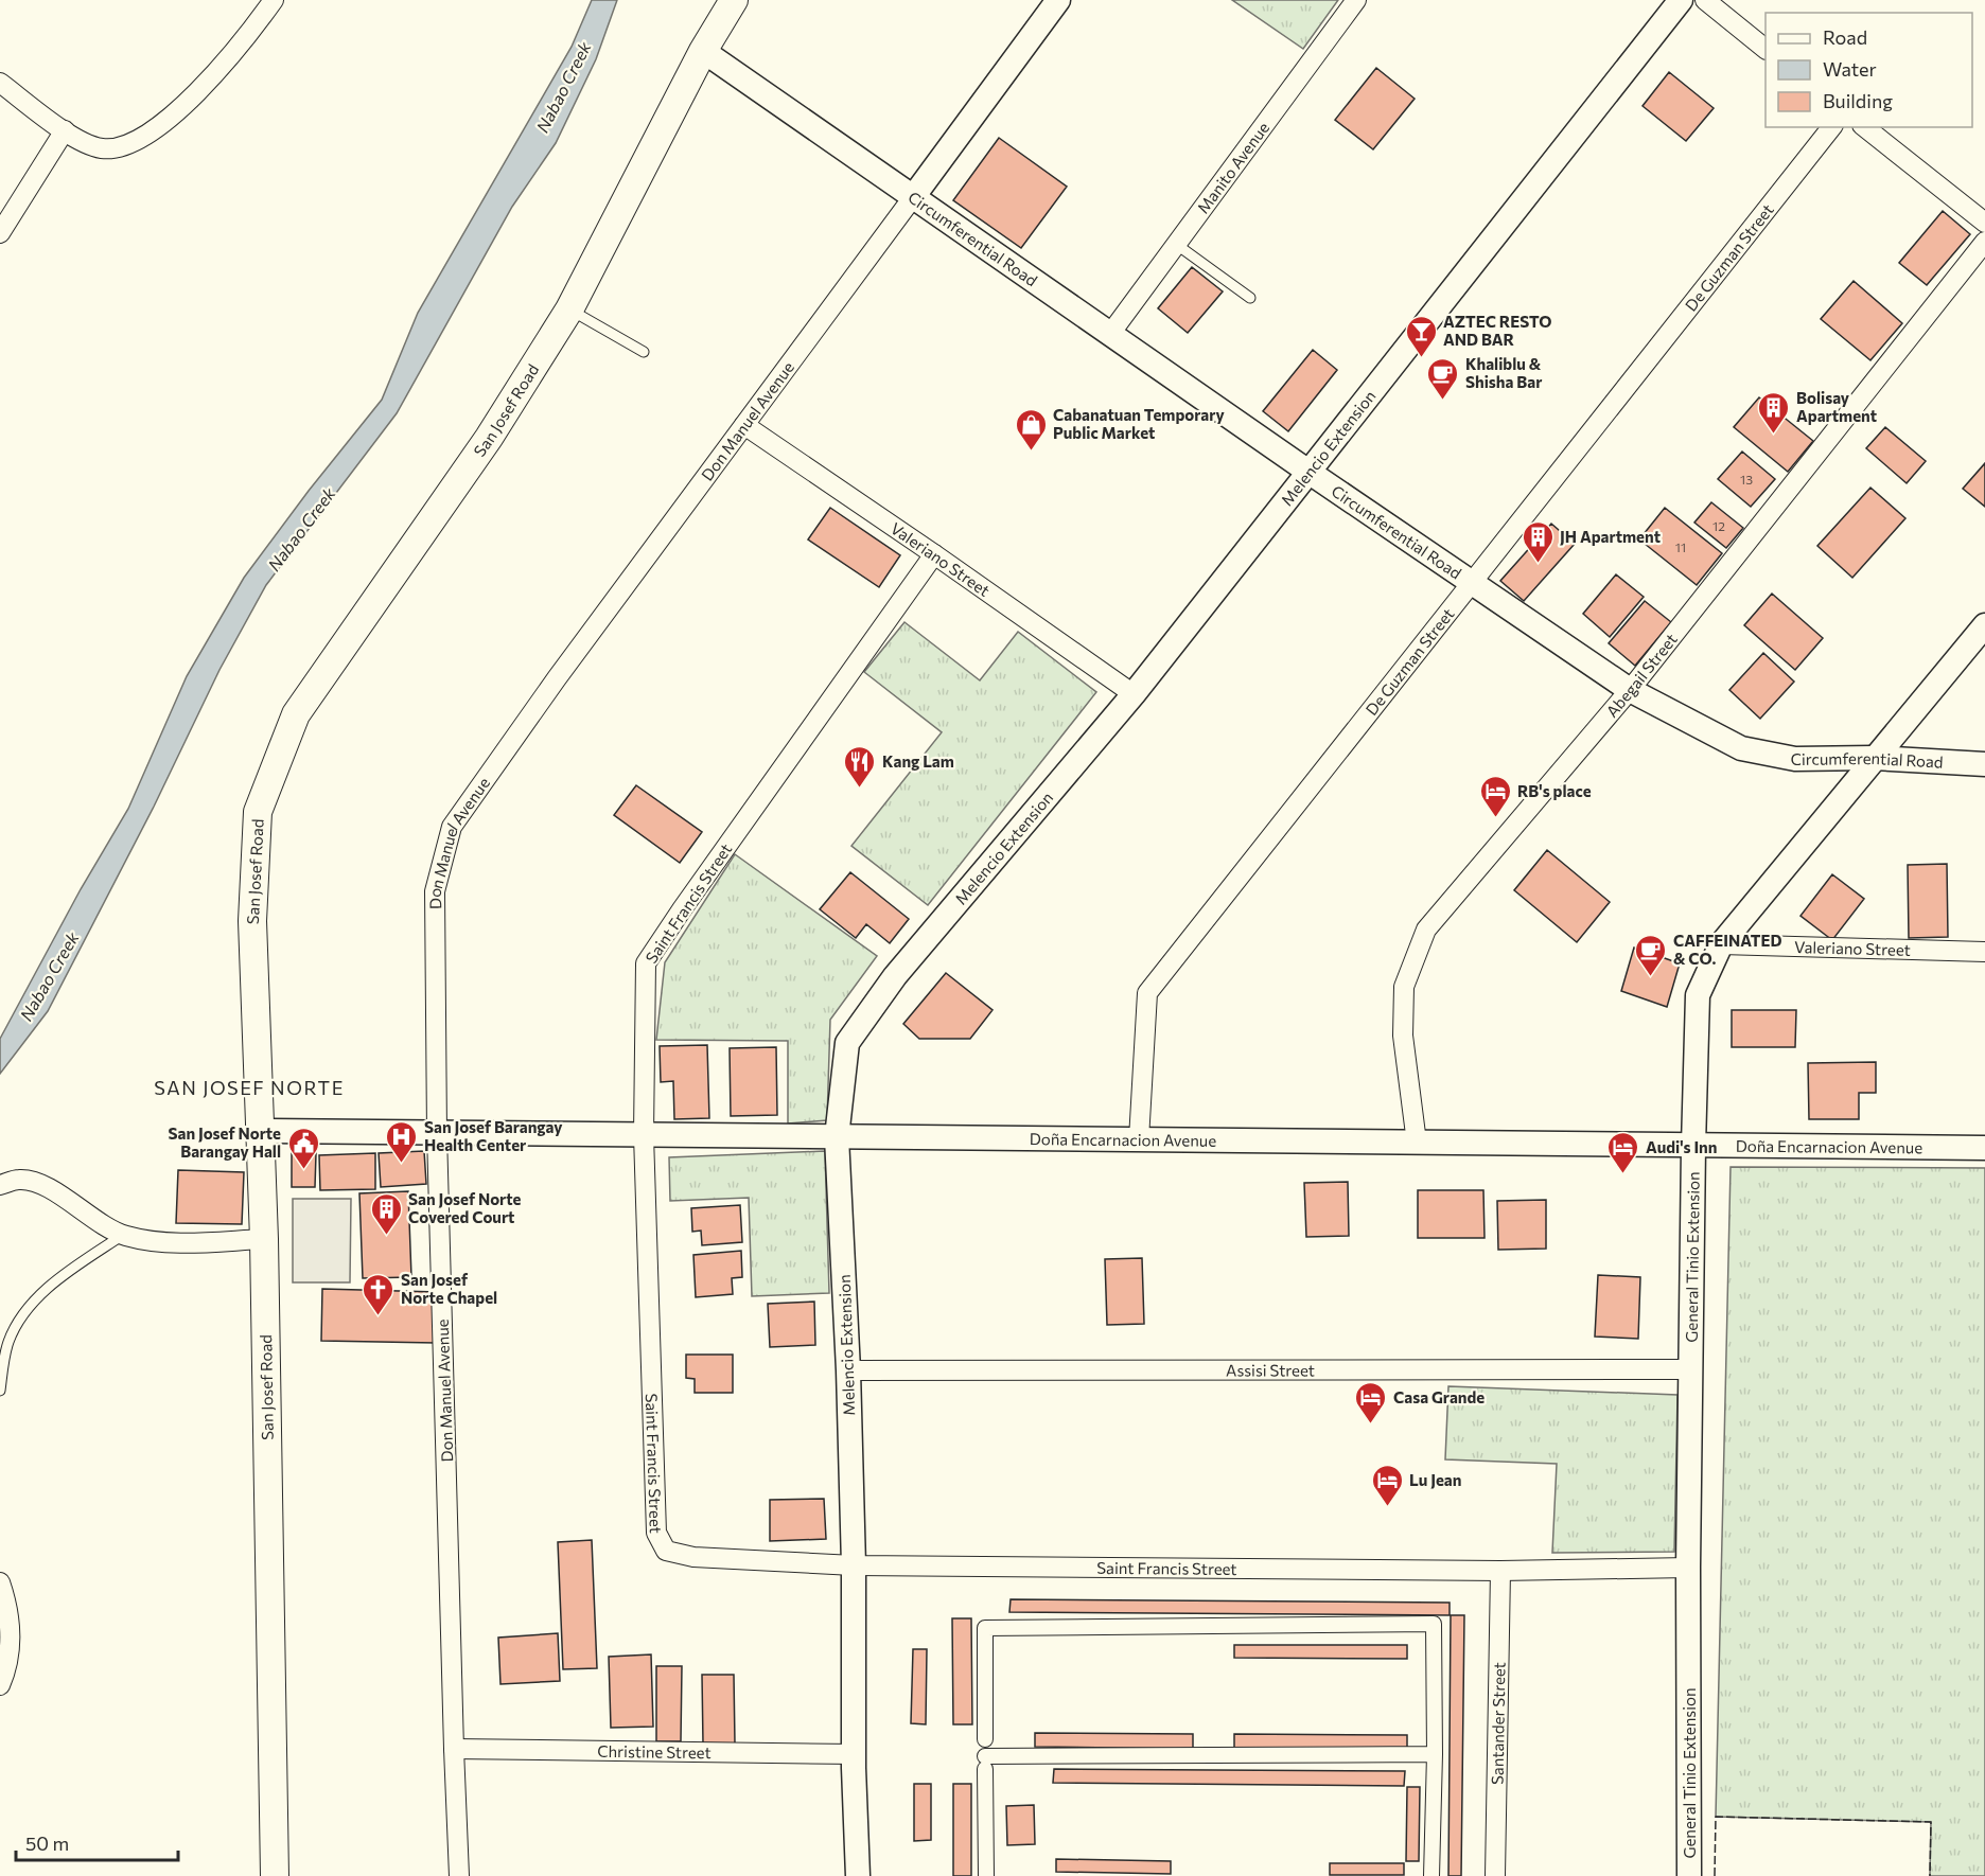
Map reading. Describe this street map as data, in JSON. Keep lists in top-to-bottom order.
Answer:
{
  "streets": {
    "main road": ["San Josef Road"],
    "street": [
      "Manito Avenue",
      "Circumferential Road",
      "De Guzman Street",
      "Don Manuel Avenue",
      "Melencio Extension",
      "Valeriano Street",
      "Abegail Street",
      "Saint Francis Street",
      "Doña Encarnacion Avenue",
      "General Tinio Extension",
      "Assisi Street",
      "Santander Street",
      "Christine Street"
    ]
  },
  "crossings": [
    ["Manito Avenue", "Circumferential Road"],
    ["Circumferential Road", "De Guzman Street"],
    ["Circumferential Road", "San Josef Road"],
    ["Circumferential Road", "Don Manuel Avenue"],
    ["Circumferential Road", "Melencio Extension"],
    ["Circumferential Road", "Abegail Street"],
    ["Circumferential Road", "General Tinio Extension"],
    ["De Guzman Street", "Doña Encarnacion Avenue"],
    ["San Josef Road", "Doña Encarnacion Avenue"],
    ["Don Manuel Avenue", "Valeriano Street"],
    ["Don Manuel Avenue", "Doña Encarnacion Avenue"],
    ["Don Manuel Avenue", "Christine Street"],
    ["Melencio Extension", "Valeriano Street"],
    ["Melencio Extension", "Saint Francis Street"],
    ["Melencio Extension", "Doña Encarnacion Avenue"],
    ["Melencio Extension", "Assisi Street"],
    ["Melencio Extension", "Christine Street"],
    ["Valeriano Street", "Saint Francis Street"],
    ["Valeriano Street", "General Tinio Extension"],
    ["Abegail Street", "Doña Encarnacion Avenue"],
    ["Saint Francis Street", "Doña Encarnacion Avenue"],
    ["Saint Francis Street", "General Tinio Extension"],
    ["Saint Francis Street", "Santander Street"],
    ["Doña Encarnacion Avenue", "General Tinio Extension"],
    ["General Tinio Extension", "Assisi Street"]
  ],
  "districts": ["SAN JOSEF NORTE"],
  "water": ["Nabao Creek"],
  "places": {
    "bar": ["AZTEC RESTO AND BAR"],
    "cafe": ["Khaliblu & Shisha Bar", "CAFFEINATED & CO."],
    "building": ["Bolisay Apartment", "JH Apartment", "San Josef Norte Covered Court"],
    "shop": ["Cabanatuan Temporary Public Market"],
    "restaurant": ["Kang Lam"],
    "hotel": [
      "RB's place",
      "Audi's Inn",
      "Casa Grande",
      "Lu Jean"
    ],
    "hospital": ["San Josef Barangay Health Center"],
    "public building": ["San Josef Norte Barangay Hall"],
    "church": ["San Josef Norte Chapel"]
  },
  "house_numbers": ["13", "12", "11"],
  "legend": ["Road", "Water", "Building"],
  "scale_bar": "50 m"
}
